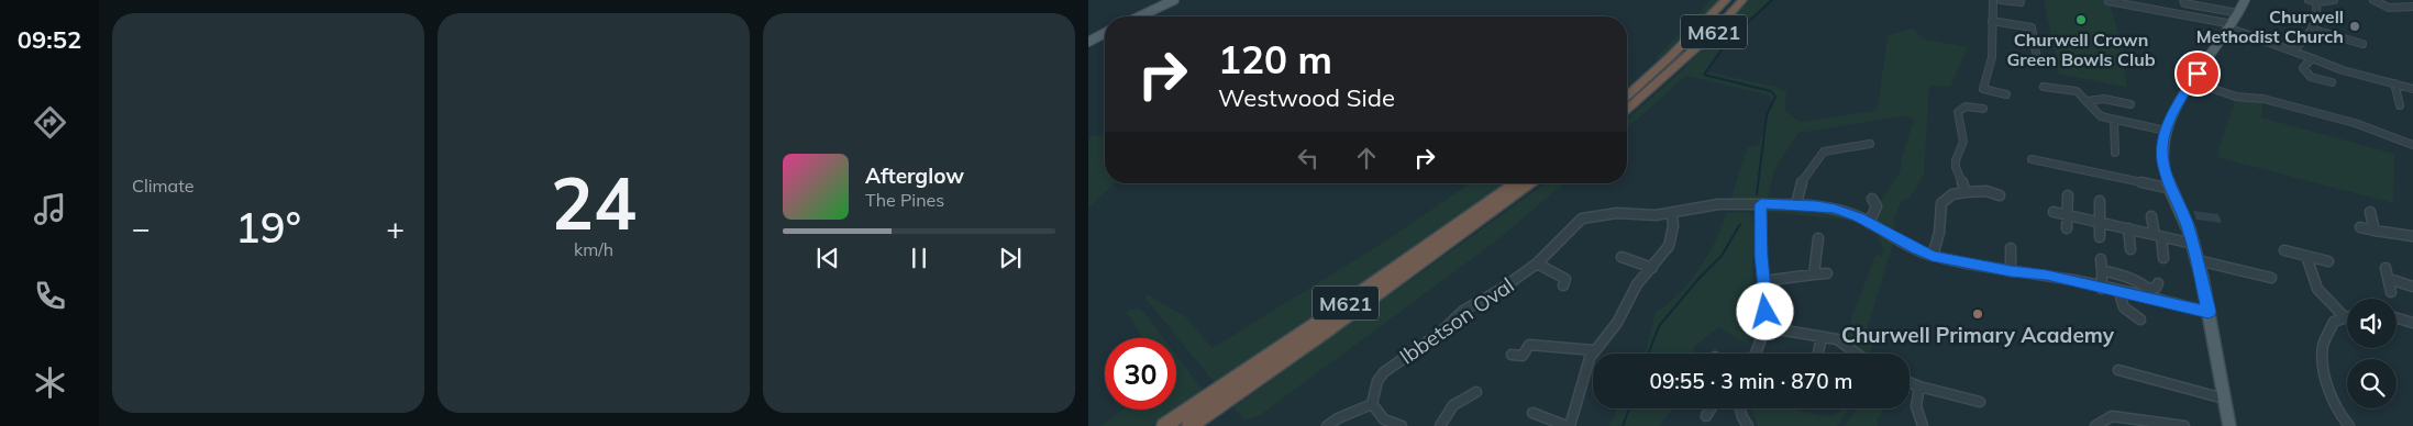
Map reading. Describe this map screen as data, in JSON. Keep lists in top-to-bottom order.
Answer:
{
  "streets": {
    "highway": ["M621"],
    "street": ["Ibbetson Oval"]
  },
  "places": ["Churwell Crown Green Bowls Club", "Churwell Methodist Church", "Churwell Primary Academy"],
  "page": {
    "tabs": "09:52",
    "tile": [
      "Climate",
      ["24", "km/h"]
    ],
    "turn": ["120 m", "Westwood Side"],
    "song": ["Afterglow", "The Pines"],
    "heat": ["−", "19°", "+"],
    "limit": "30",
    "trip": "09:55 · 3 min · 870 m"
  }
}
